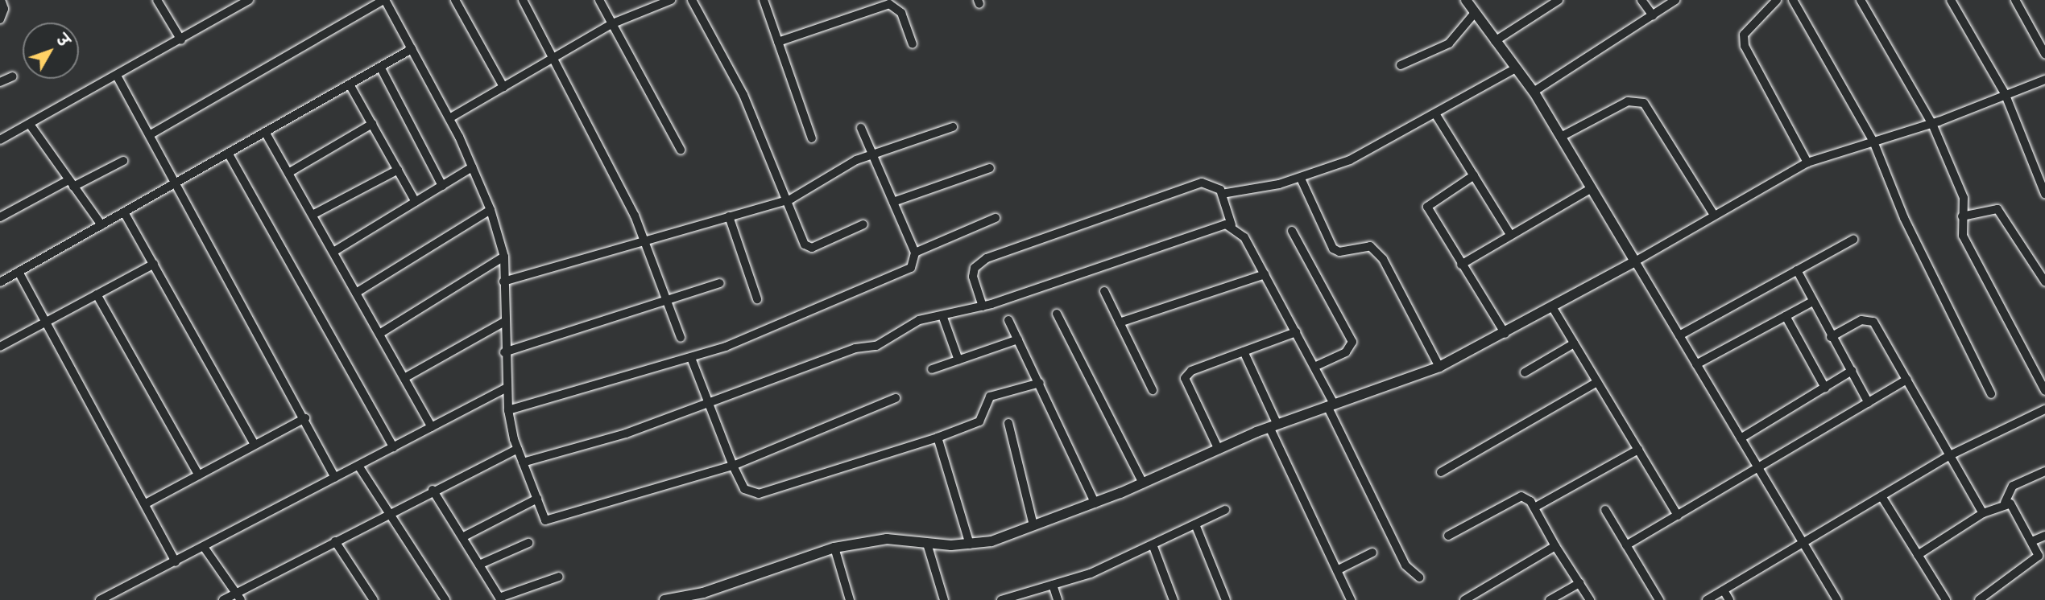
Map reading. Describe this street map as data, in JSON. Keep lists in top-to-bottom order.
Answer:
{
  "north": "top right"
}
